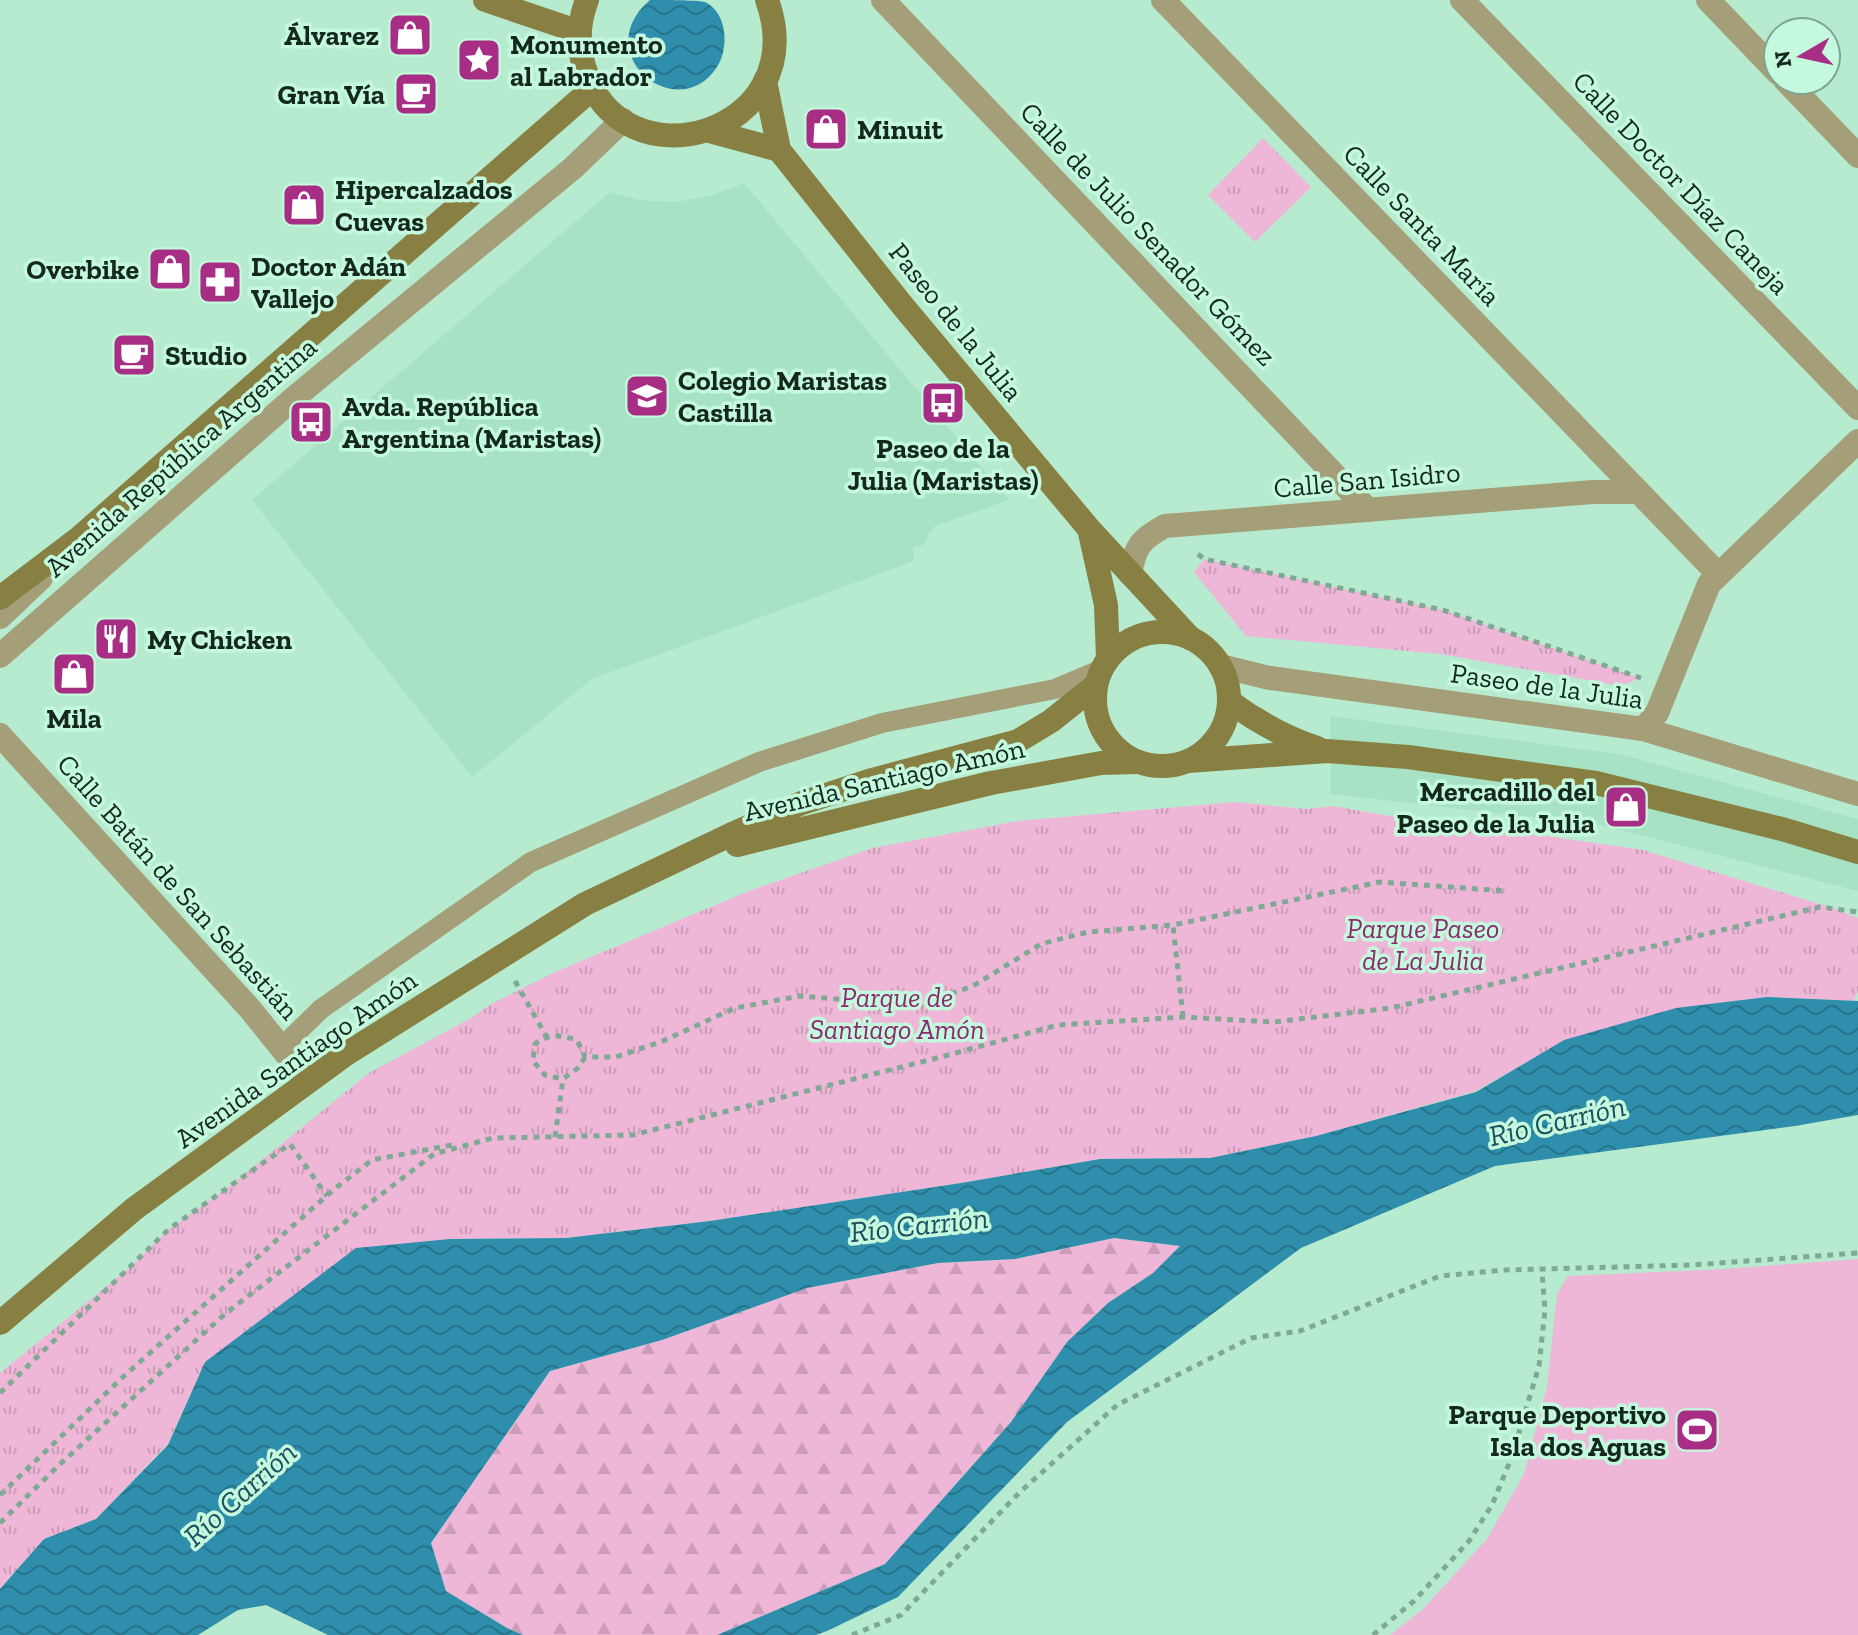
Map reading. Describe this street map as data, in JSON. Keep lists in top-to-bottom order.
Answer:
{
  "streets": {
    "street": [
      "Calle Doctor Díaz Caneja",
      "Calle Santa María",
      "Calle de Julio Senador Gómez",
      "Paseo de la Julia",
      "Avenida República Argentina",
      "Calle San Isidro",
      "Avenida Santiago Amón",
      "Calle Batán de San Sebastián"
    ]
  },
  "crossings": [
    ["Calle Santa María", "Calle San Isidro"],
    ["Calle de Julio Senador Gómez", "Calle San Isidro"],
    ["Paseo de la Julia", "Avenida Santiago Amón"],
    ["Avenida Santiago Amón", "Calle Batán de San Sebastián"]
  ],
  "water": ["Río Carrión"],
  "parks": ["Parque Paseo de La Julia", "Parque de Santiago Amón"],
  "places": {
    "shop": [
      "Álvarez",
      "Minuit",
      "Hipercalzados Cuevas",
      "Overbike",
      "Mila",
      "Mercadillo del Paseo de la Julia"
    ],
    "place": ["Monumento al Labrador"],
    "cafe": ["Gran Vía", "Studio"],
    "pharmacy": ["Doctor Adán Vallejo"],
    "school or university": ["Colegio Maristas Castilla"],
    "bus stop": ["Paseo de la Julia (Maristas)", "Avda. República Argentina (Maristas)"],
    "restaurant": ["My Chicken"],
    "sports": ["Parque Deportivo Isla dos Aguas"]
  },
  "north": "left"
}
